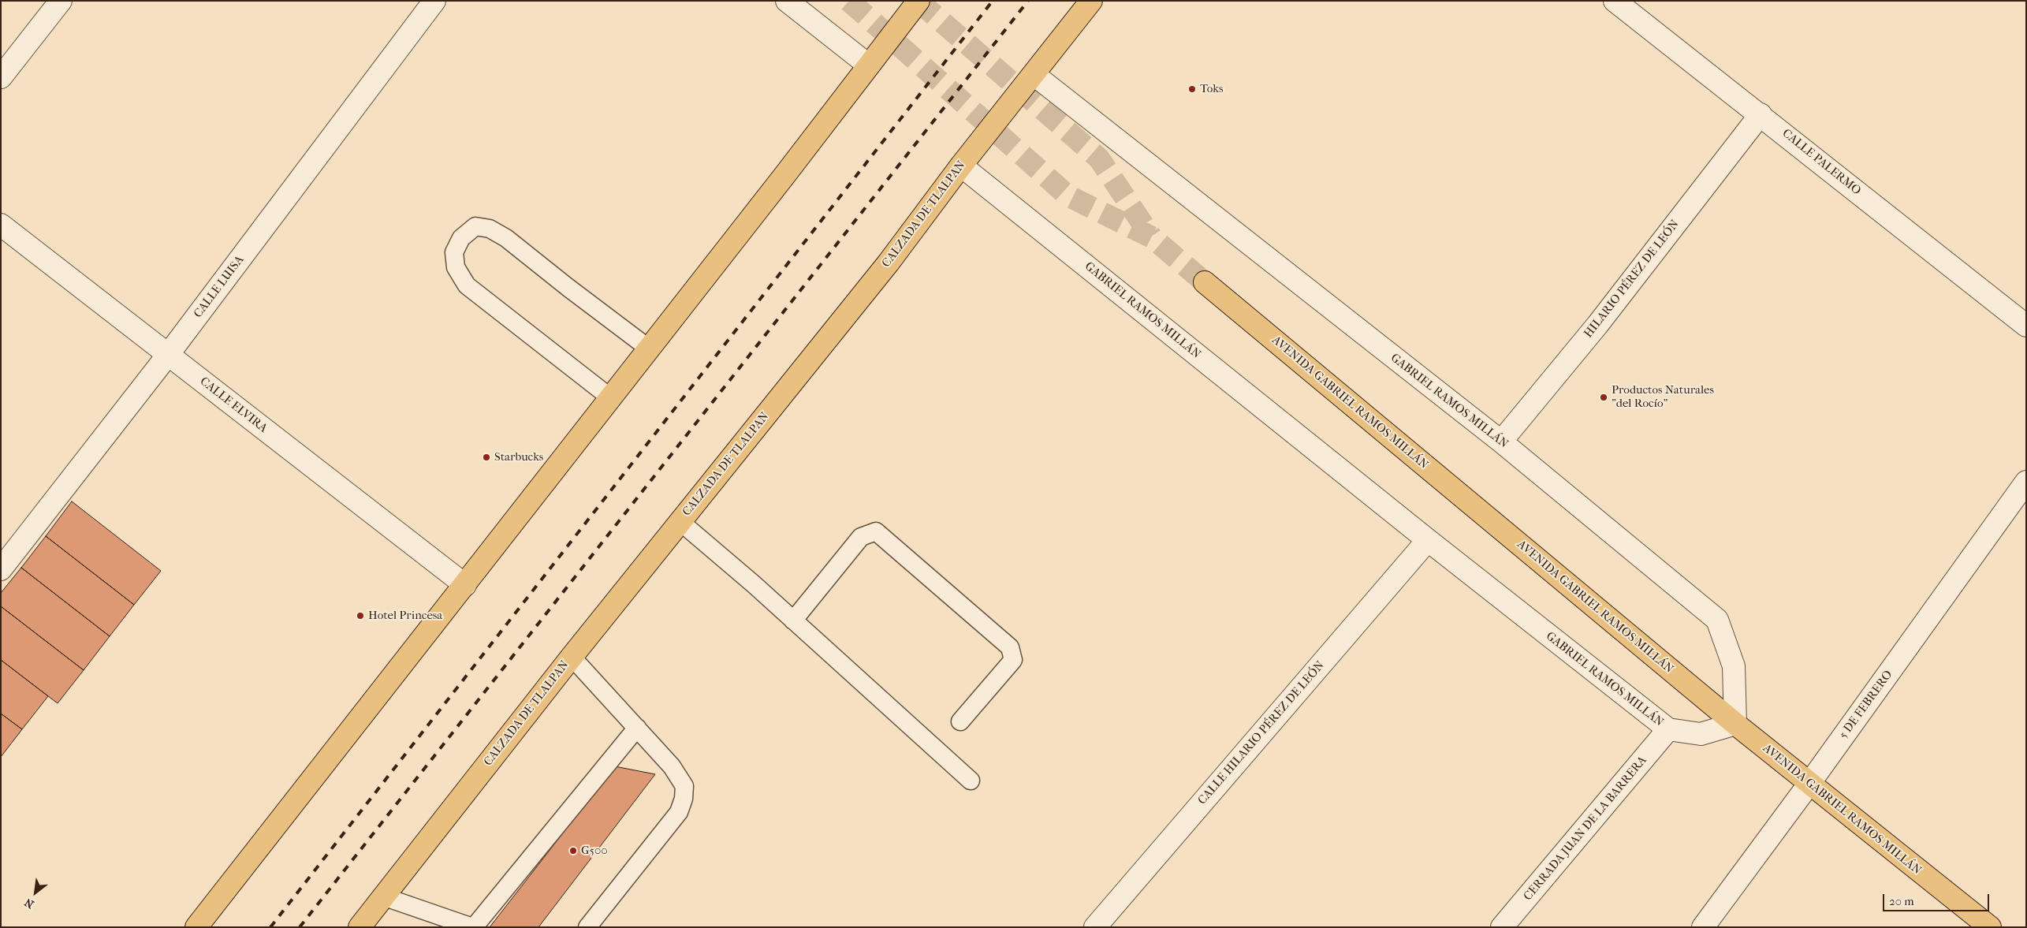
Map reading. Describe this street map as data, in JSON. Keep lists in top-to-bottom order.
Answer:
{
  "streets": {
    "main road": ["CALZADA DE TLALPAN", "AVENIDA GABRIEL RAMOS MILLÁN"],
    "street": [
      "CALLE PALERMO",
      "HILARIO PÉREZ DE LEÓN",
      "CALLE LUISA",
      "GABRIEL RAMOS MILLÁN",
      "CALLE ELVIRA",
      "5 DE FEBRERO",
      "CALLE HILARIO PÉREZ DE LEÓN",
      "CERRADA JUAN DE LA BARRERA"
    ]
  },
  "crossings": [
    ["CALLE PALERMO", "HILARIO PÉREZ DE LEÓN"],
    ["CALZADA DE TLALPAN", "GABRIEL RAMOS MILLÁN"],
    ["HILARIO PÉREZ DE LEÓN", "GABRIEL RAMOS MILLÁN"],
    ["CALLE LUISA", "CALLE ELVIRA"],
    ["GABRIEL RAMOS MILLÁN", "AVENIDA GABRIEL RAMOS MILLÁN"],
    ["GABRIEL RAMOS MILLÁN", "CALLE HILARIO PÉREZ DE LEÓN"],
    ["GABRIEL RAMOS MILLÁN", "CERRADA JUAN DE LA BARRERA"],
    ["AVENIDA GABRIEL RAMOS MILLÁN", "5 DE FEBRERO"]
  ],
  "places": [
    "Toks",
    "Productos Naturales \"del Rocío\"",
    "Starbucks",
    "Hotel Princesa",
    "G500"
  ],
  "scale_bar": "20 m",
  "north": "bottom left"
}
